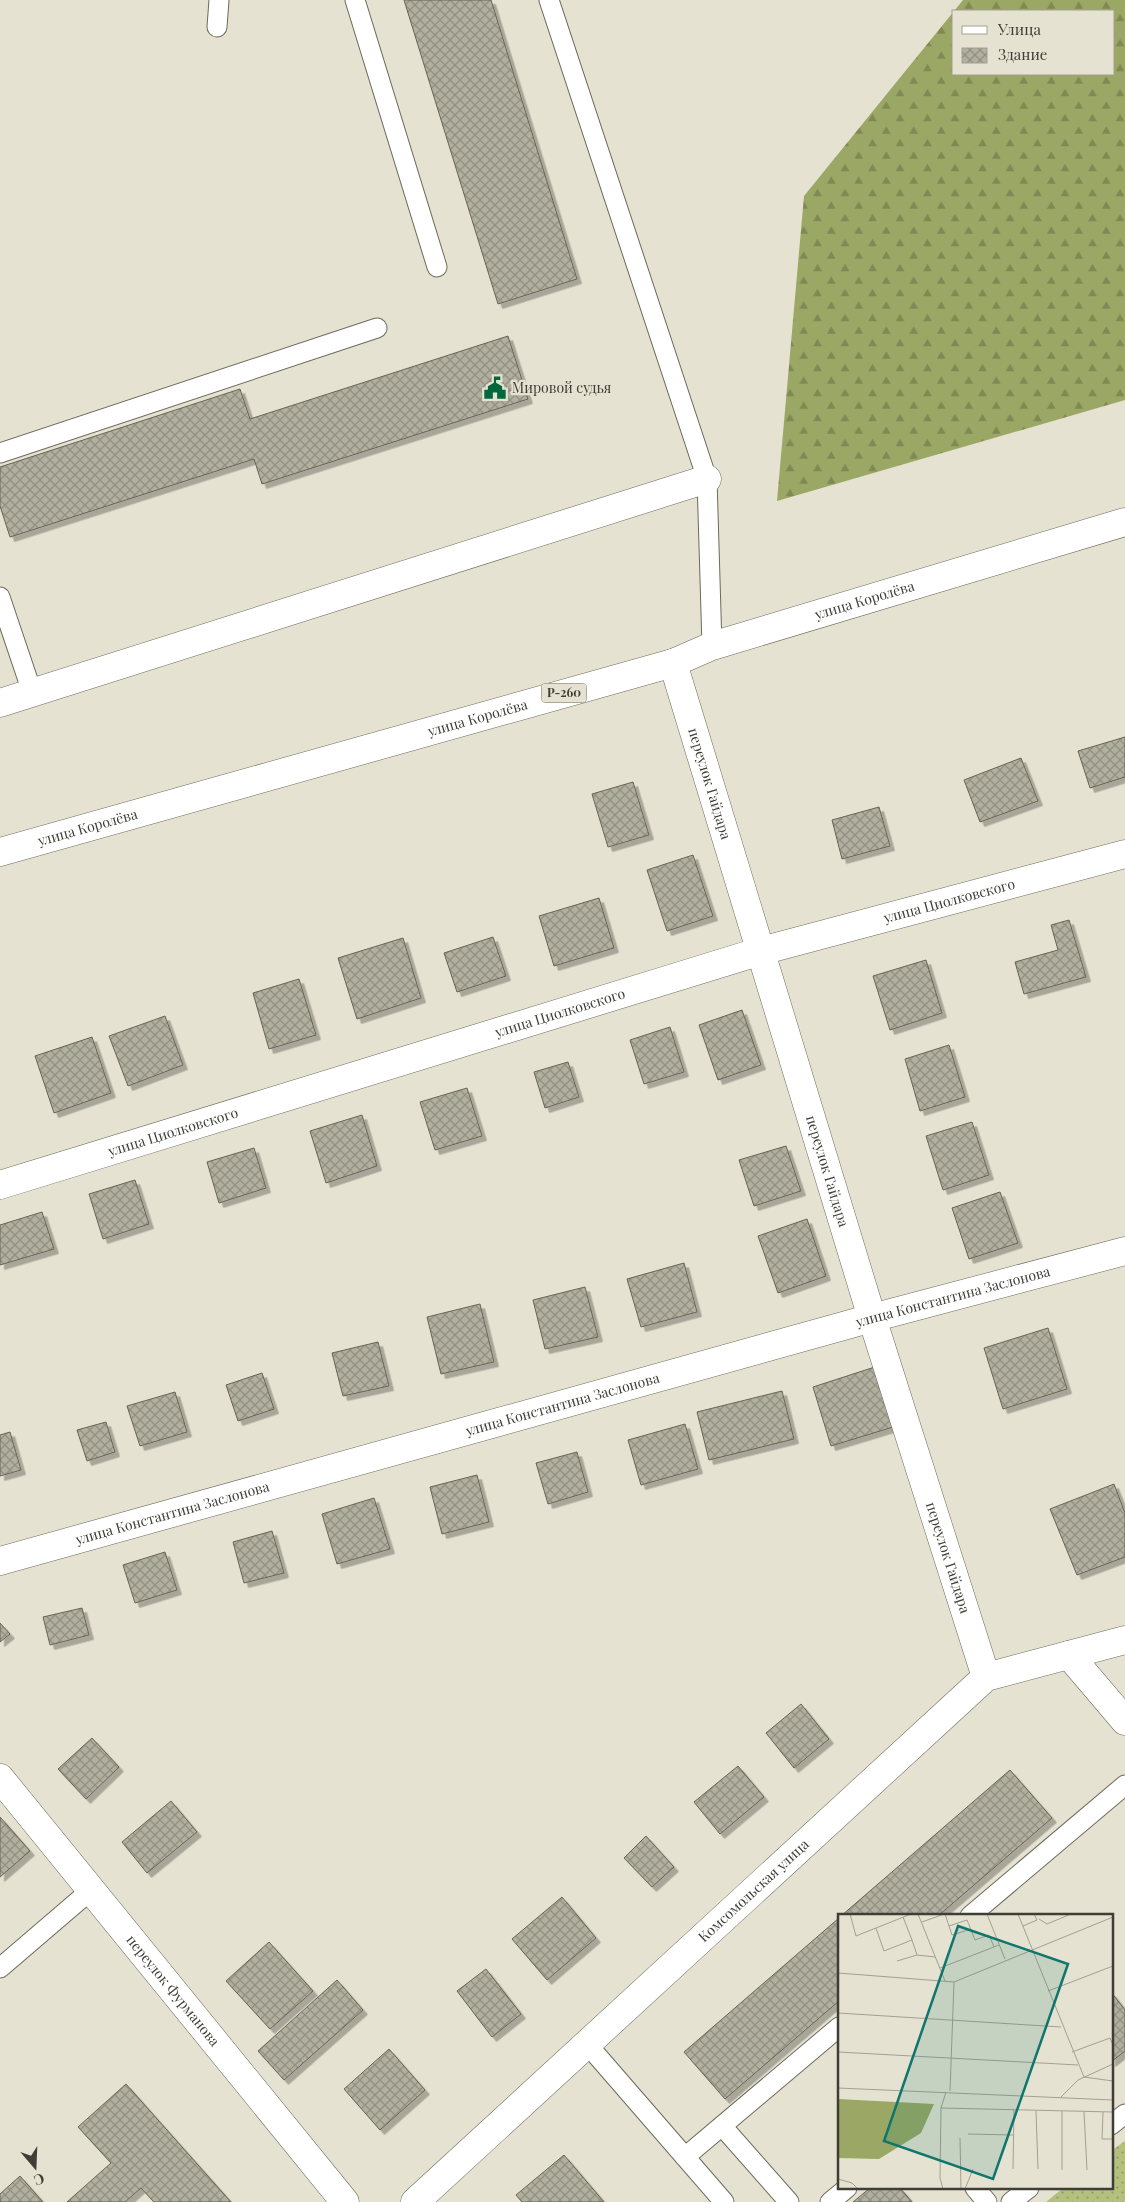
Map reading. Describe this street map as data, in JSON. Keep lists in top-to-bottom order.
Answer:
{
  "streets": {
    "main road": [
      "улица Королёва",
      "Р-260",
      "переулок Гайдара",
      "улица Циолковского",
      "улица Константина Заслонова",
      "Комсомольская улица",
      "переулок Фурманова"
    ]
  },
  "crossings": [
    ["улица Королёва", "переулок Гайдара"],
    ["переулок Гайдара", "улица Циолковского"],
    ["переулок Гайдара", "улица Константина Заслонова"],
    ["переулок Гайдара", "Комсомольская улица"]
  ],
  "places": {
    "public building": ["Мировой судья"]
  },
  "legend": ["Улица", "Здание"],
  "north": "bottom"
}
